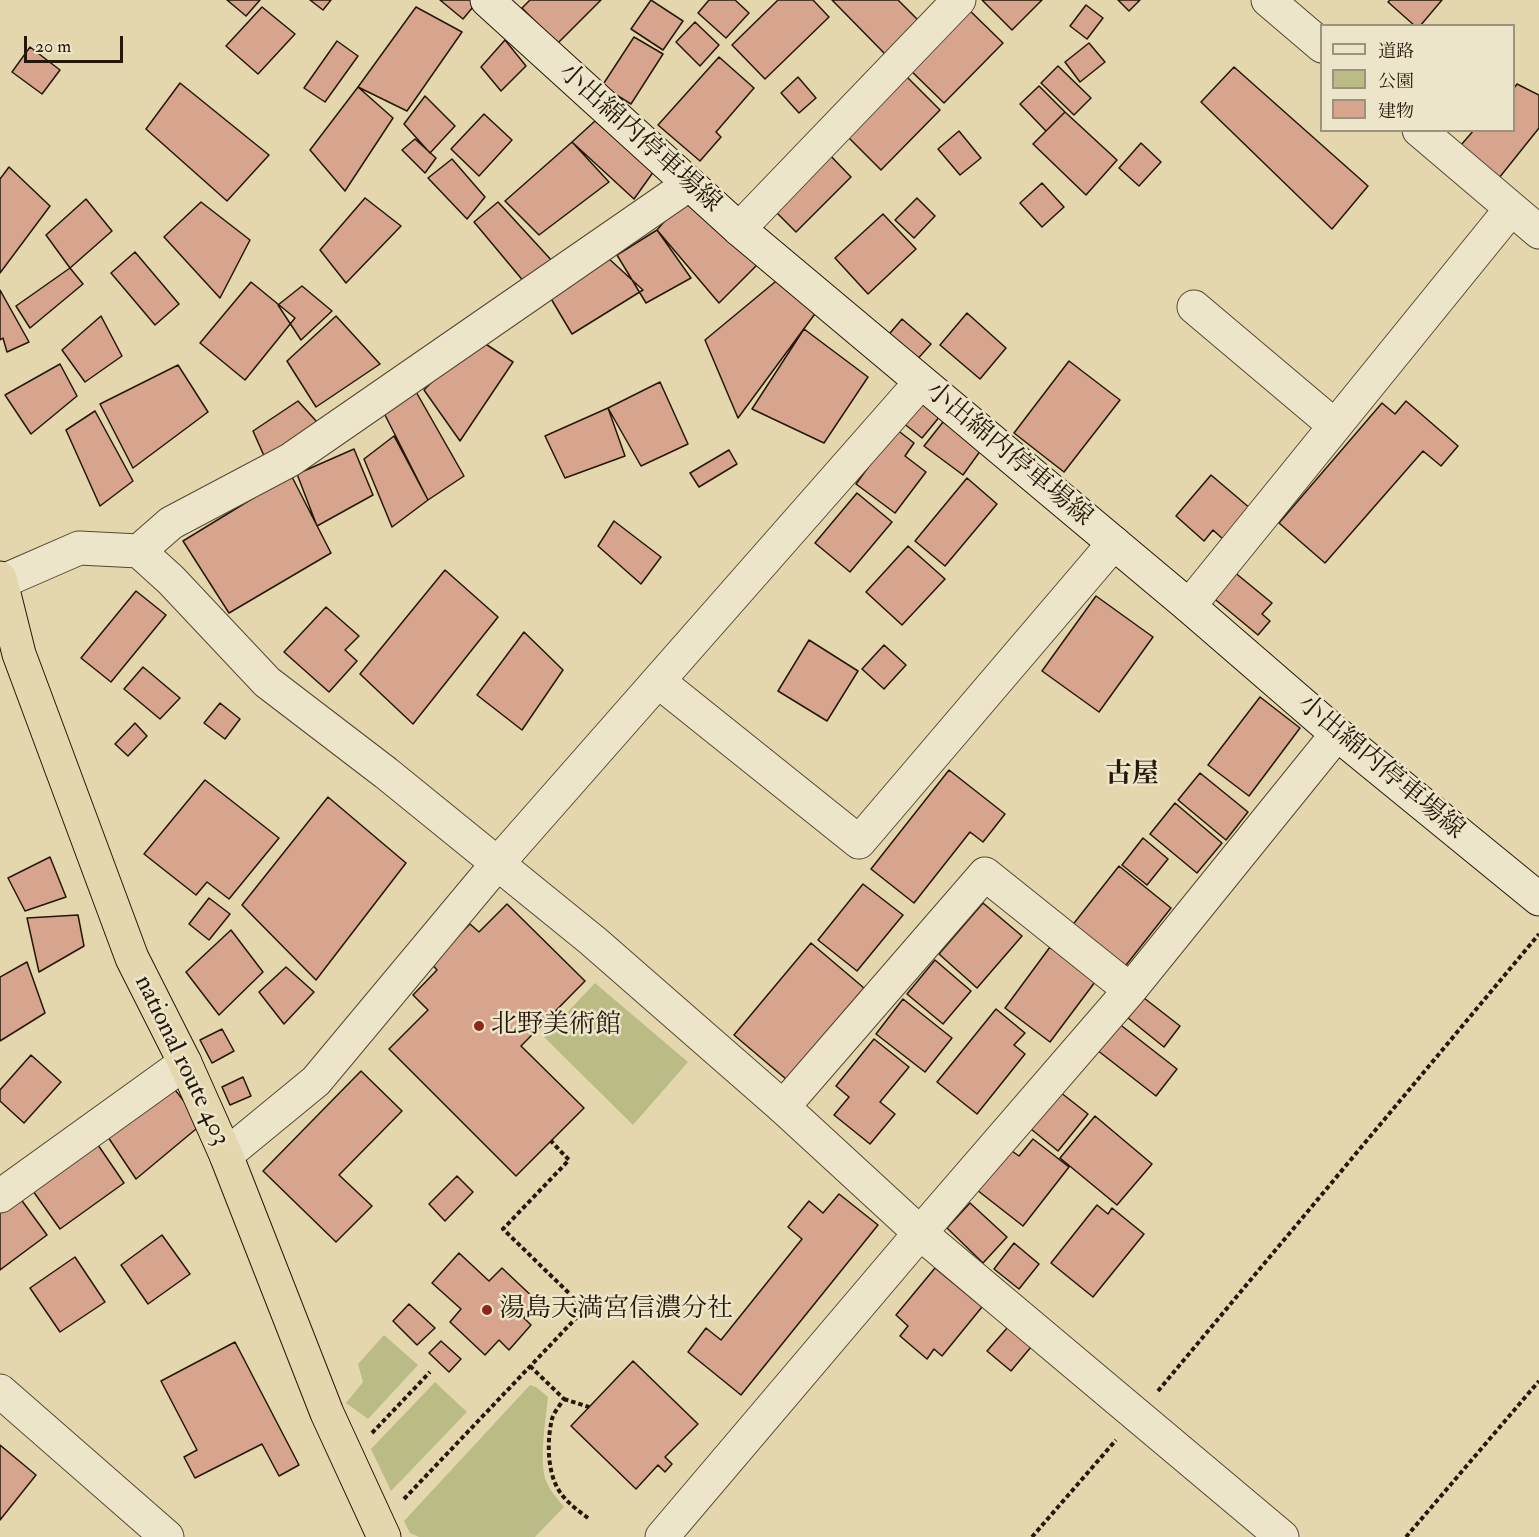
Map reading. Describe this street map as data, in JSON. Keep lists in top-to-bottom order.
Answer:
{
  "streets": {
    "highway": ["national route 403"],
    "street": ["小出綿内停車場線"]
  },
  "districts": ["古屋"],
  "places": ["北野美術館", "湯島天満宮信濃分社"],
  "legend": ["道路", "公園", "建物"],
  "scale_bar": "20 m"
}
